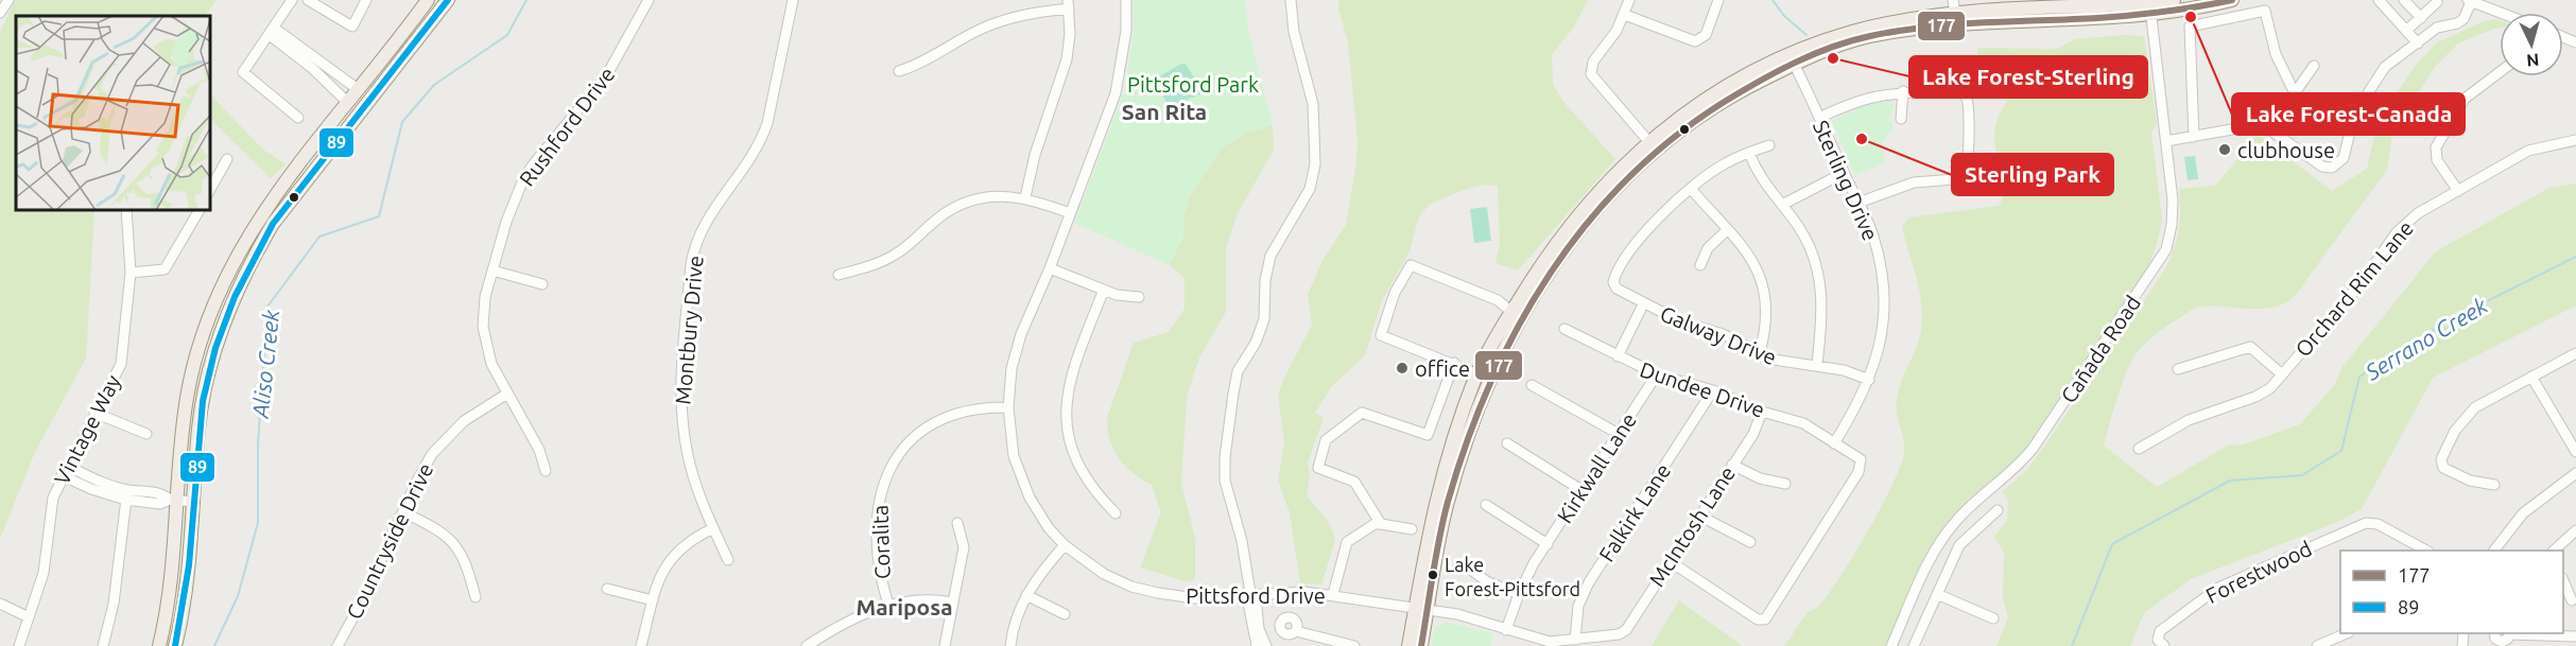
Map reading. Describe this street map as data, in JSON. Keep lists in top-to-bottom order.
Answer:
{
  "streets": {
    "street": [
      "Rushford Drive",
      "Sterling Drive",
      "Orchard Rim Lane",
      "Montbury Drive",
      "Galway Drive",
      "Cañada Road",
      "Dundee Drive",
      "Vintage Way",
      "Kirkwall Lane",
      "Falkirk Lane",
      "McIntosh Lane",
      "Countryside Drive",
      "Coralita",
      "Forestwood",
      "Pittsford Drive"
    ]
  },
  "crossings": [
    ["Rushford Drive", "Countryside Drive"],
    ["Sterling Drive", "Galway Drive"],
    ["Sterling Drive", "Dundee Drive"],
    ["Dundee Drive", "Kirkwall Lane"],
    ["Dundee Drive", "Falkirk Lane"],
    ["Dundee Drive", "McIntosh Lane"],
    ["Kirkwall Lane", "Pittsford Drive"],
    ["Falkirk Lane", "Pittsford Drive"],
    ["McIntosh Lane", "Pittsford Drive"],
    ["Coralita", "Pittsford Drive"]
  ],
  "districts": ["San Rita", "Mariposa"],
  "water": ["Serrano Creek", "Aliso Creek"],
  "parks": ["Pittsford Park"],
  "places": [
    "Lake Forest-Canada",
    "Lake Forest-Sterling",
    "Sterling Park",
    "clubhouse",
    "office",
    "Lake Forest-Pittsford"
  ],
  "lines": ["transit line 177", "transit line 89"],
  "legend": ["177", "89"],
  "north": "bottom"
}
